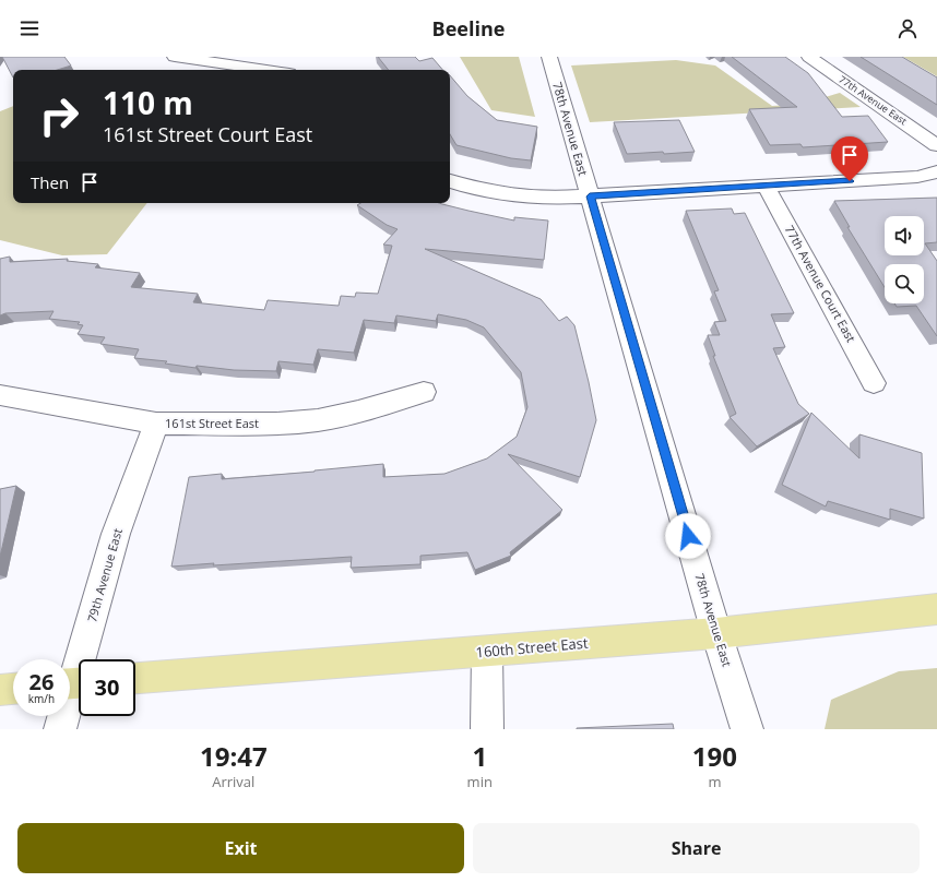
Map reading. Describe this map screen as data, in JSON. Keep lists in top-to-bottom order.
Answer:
{
  "streets": {
    "main road": ["160th Street East"],
    "street": [
      "77th Avenue East",
      "78th Avenue East",
      "77th Avenue Court East",
      "161st Street East",
      "79th Avenue East"
    ]
  },
  "crossings": [
    ["78th Avenue East", "160th Street East"],
    ["161st Street East", "79th Avenue East"]
  ],
  "page": {
    "header": "Beeline",
    "turn": ["110 m", "161st Street Court East"],
    "then": "Then",
    "speed": "26 km/h",
    "limit": "30",
    "eta": [
      "19:47",
      "Arrival",
      "1",
      "min",
      "190",
      "m"
    ],
    "buttons": ["Exit", "Share"]
  }
}
